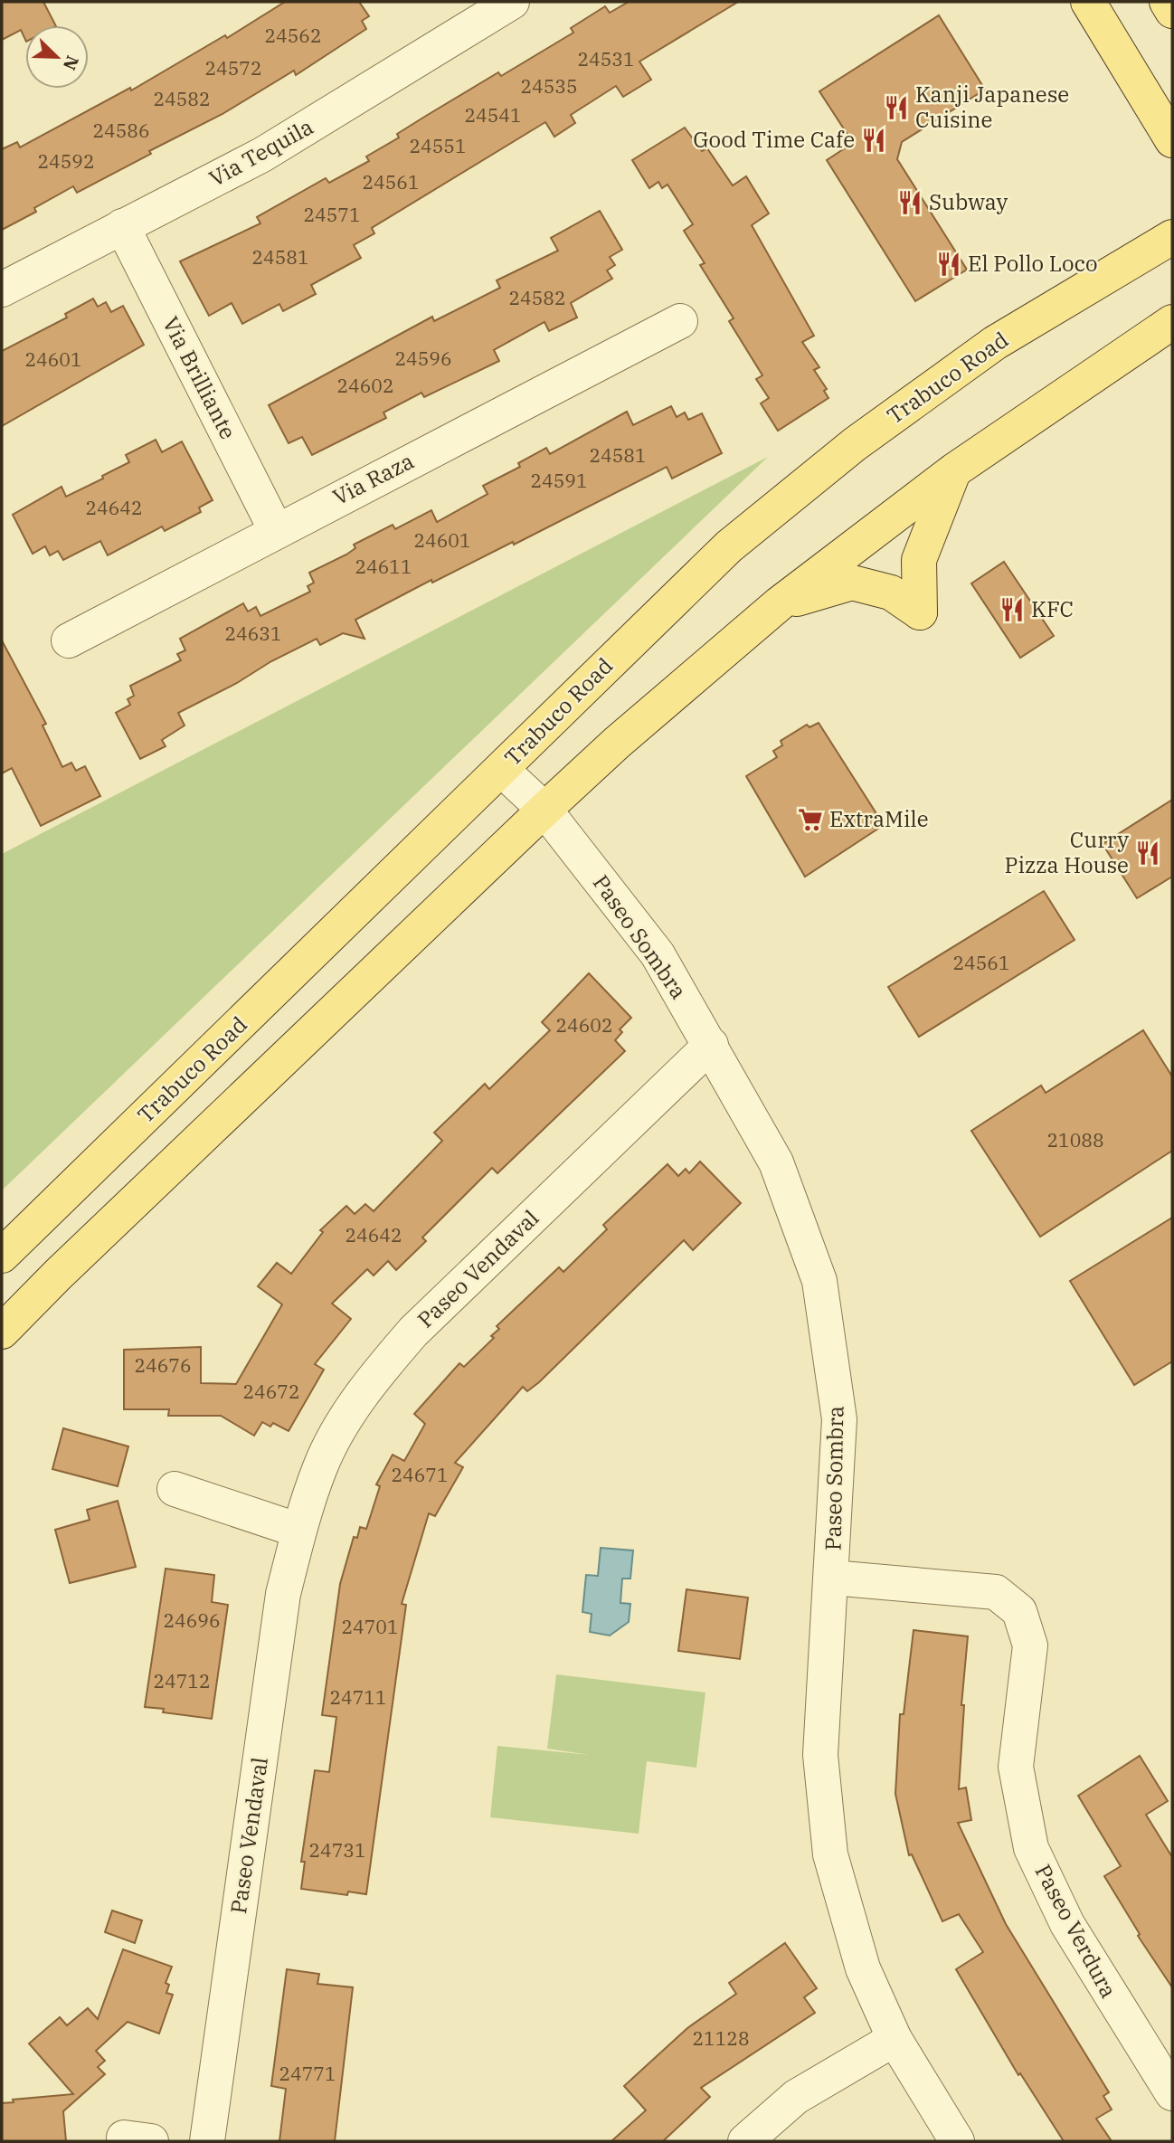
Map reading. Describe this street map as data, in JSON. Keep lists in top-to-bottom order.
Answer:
{
  "streets": {
    "main road": ["Trabuco Road"],
    "street": [
      "Via Tequila",
      "Via Brilliante",
      "Via Raza",
      "Paseo Sombra",
      "Paseo Vendaval",
      "Paseo Verdura"
    ]
  },
  "crossings": [
    ["Via Tequila", "Via Brilliante"],
    ["Via Brilliante", "Via Raza"],
    ["Trabuco Road", "Paseo Sombra"],
    ["Paseo Sombra", "Paseo Vendaval"],
    ["Paseo Sombra", "Paseo Verdura"]
  ],
  "places": {
    "restaurant": [
      "Kanji Japanese Cuisine",
      "Good Time Cafe",
      "Subway",
      "El Pollo Loco",
      "KFC",
      "Curry Pizza House"
    ],
    "supermarket": ["ExtraMile"]
  },
  "house_numbers": [
    "24562",
    "24531",
    "24572",
    "24535",
    "24582",
    "24541",
    "24586",
    "24551",
    "24592",
    "24561",
    "24571",
    "24581",
    "24582",
    "24596",
    "24601",
    "24602",
    "24581",
    "24591",
    "24642",
    "24601",
    "24611",
    "24631",
    "24561",
    "24602",
    "21088",
    "24642",
    "24676",
    "24672",
    "24671",
    "24696",
    "24701",
    "24712",
    "24711",
    "24731",
    "21128",
    "24771"
  ],
  "north": "bottom right"
}
